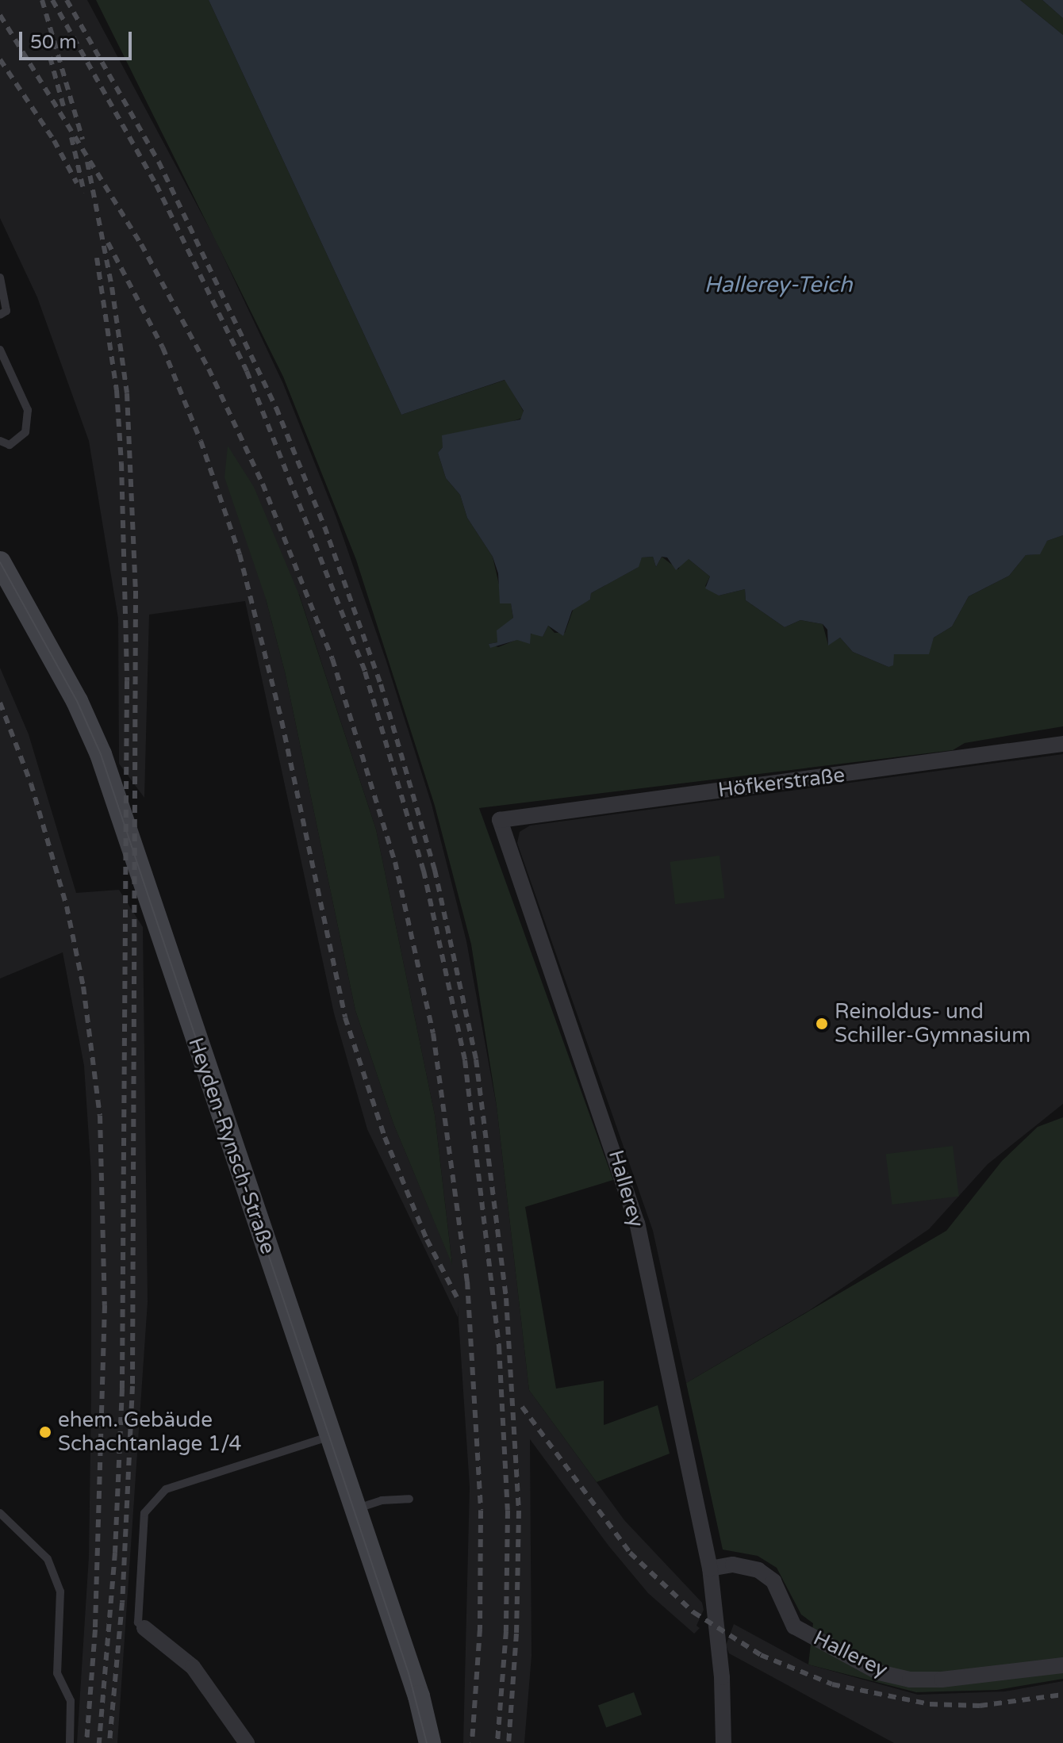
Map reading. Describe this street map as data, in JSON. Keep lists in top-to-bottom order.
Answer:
{
  "streets": {
    "main road": ["Heyden-Rynsch-Straße"],
    "street": ["Höfkerstraße", "Hallerey"]
  },
  "crossings": [
    ["Höfkerstraße", "Hallerey"]
  ],
  "water": ["Hallerey-Teich"],
  "places": ["Reinoldus- und Schiller-Gymnasium", "ehem. Gebäude Schachtanlage 1/4"],
  "scale_bar": "50 m"
}
